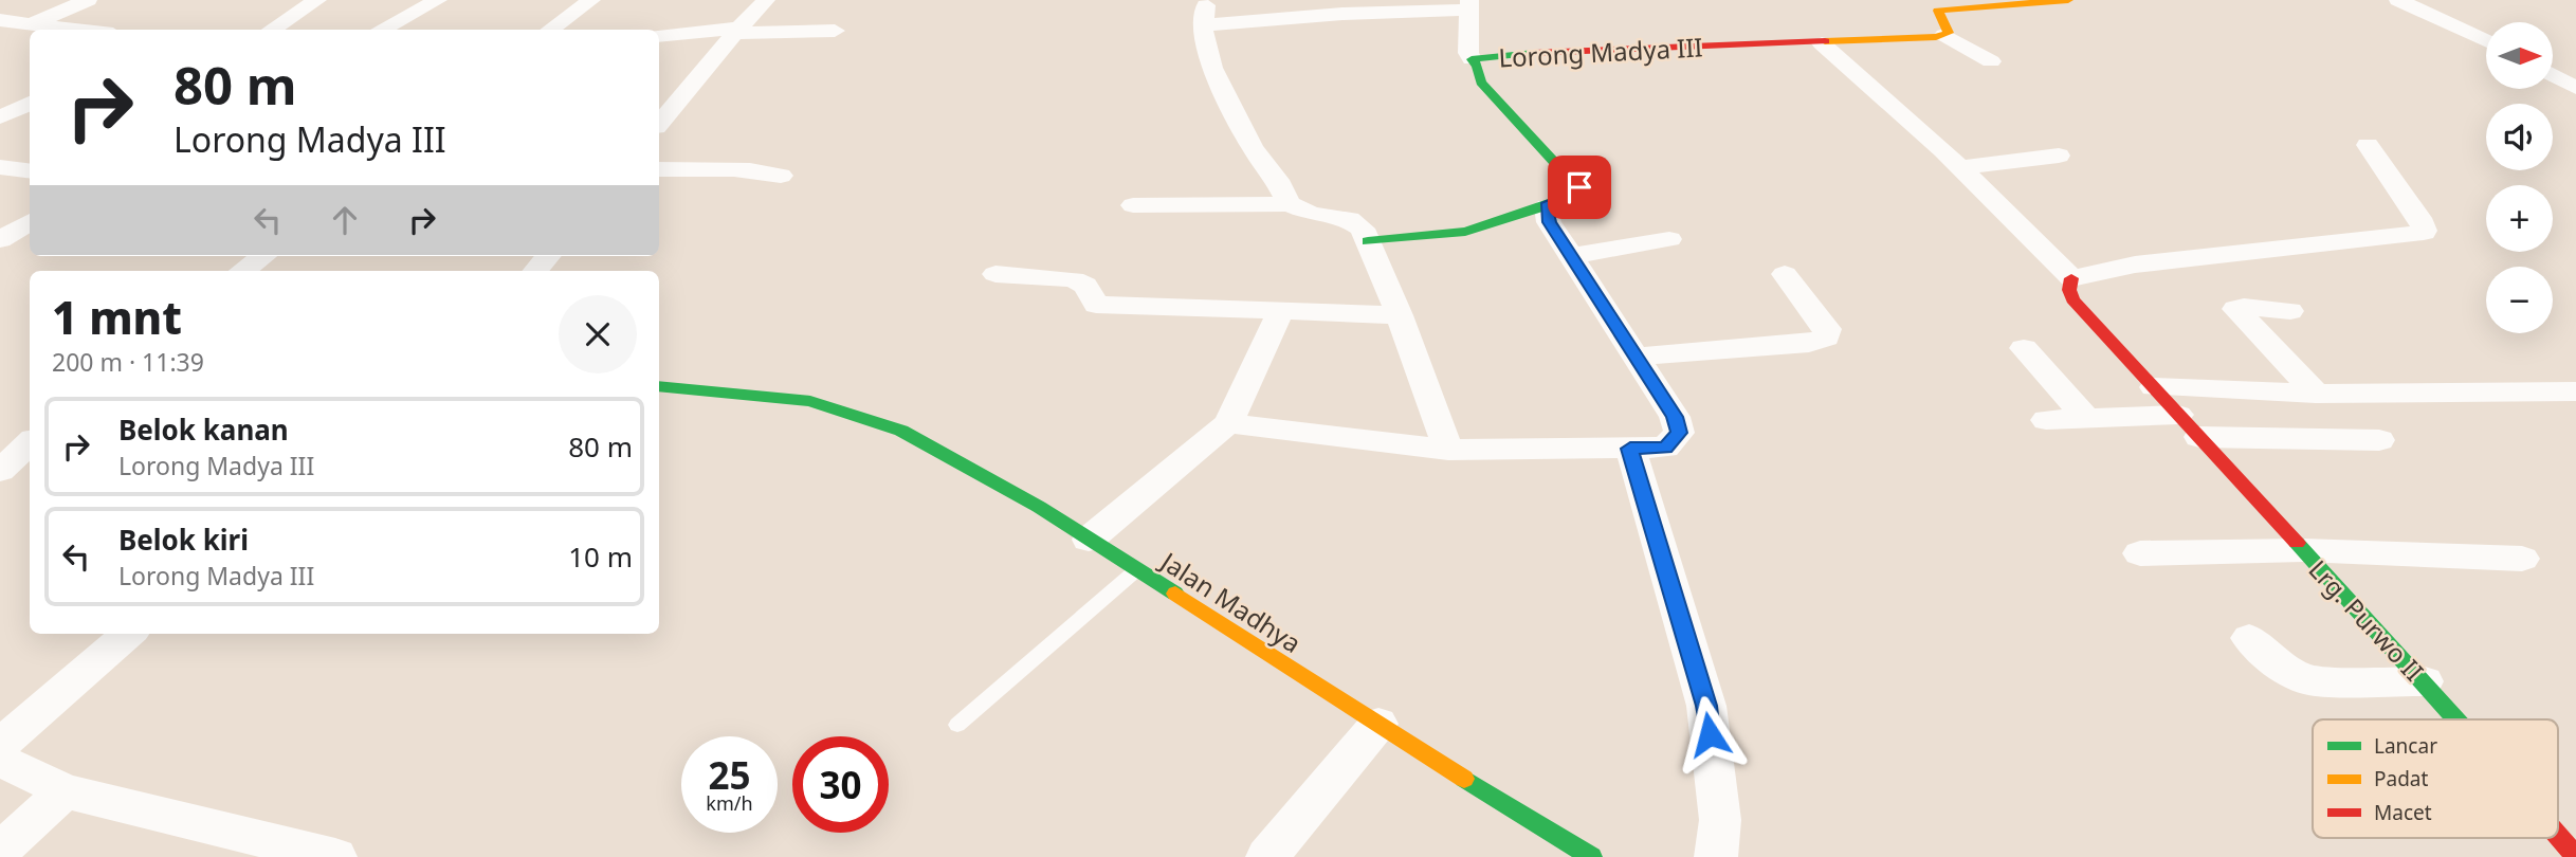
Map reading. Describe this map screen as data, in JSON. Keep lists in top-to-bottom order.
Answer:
{
  "streets": {
    "street": ["Lorong Madya III", "Jalan Madhya", "Lrg. Purwo II"]
  },
  "legend": ["Lancar", "Padat", "Macet"],
  "north": "right",
  "page": {
    "map_buttons": ["+", "−"],
    "turn": ["80 m", "Lorong Madya III"],
    "heading": ["1 mnt", "200 m · 11:39"],
    "list": [
      {
        "name": "Belok kanan",
        "note": "Lorong Madya III",
        "value": "80 m"
      },
      {
        "name": "Belok kiri",
        "note": "Lorong Madya III",
        "value": "10 m"
      }
    ],
    "speed": "25 km/h",
    "limit": "30"
  }
}
